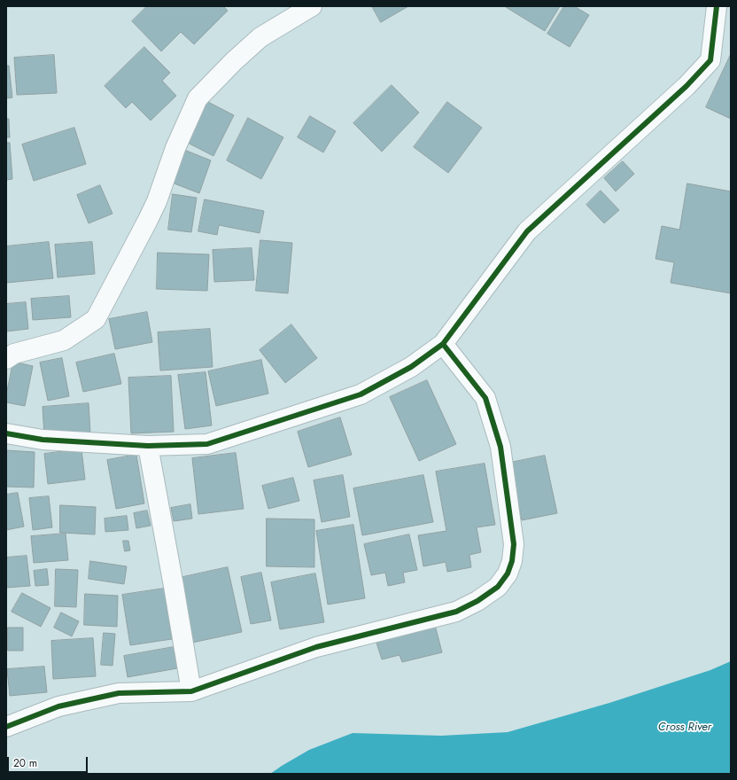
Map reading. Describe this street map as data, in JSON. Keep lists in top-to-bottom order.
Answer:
{
  "water": ["Cross River"],
  "scale_bar": "20 m"
}
